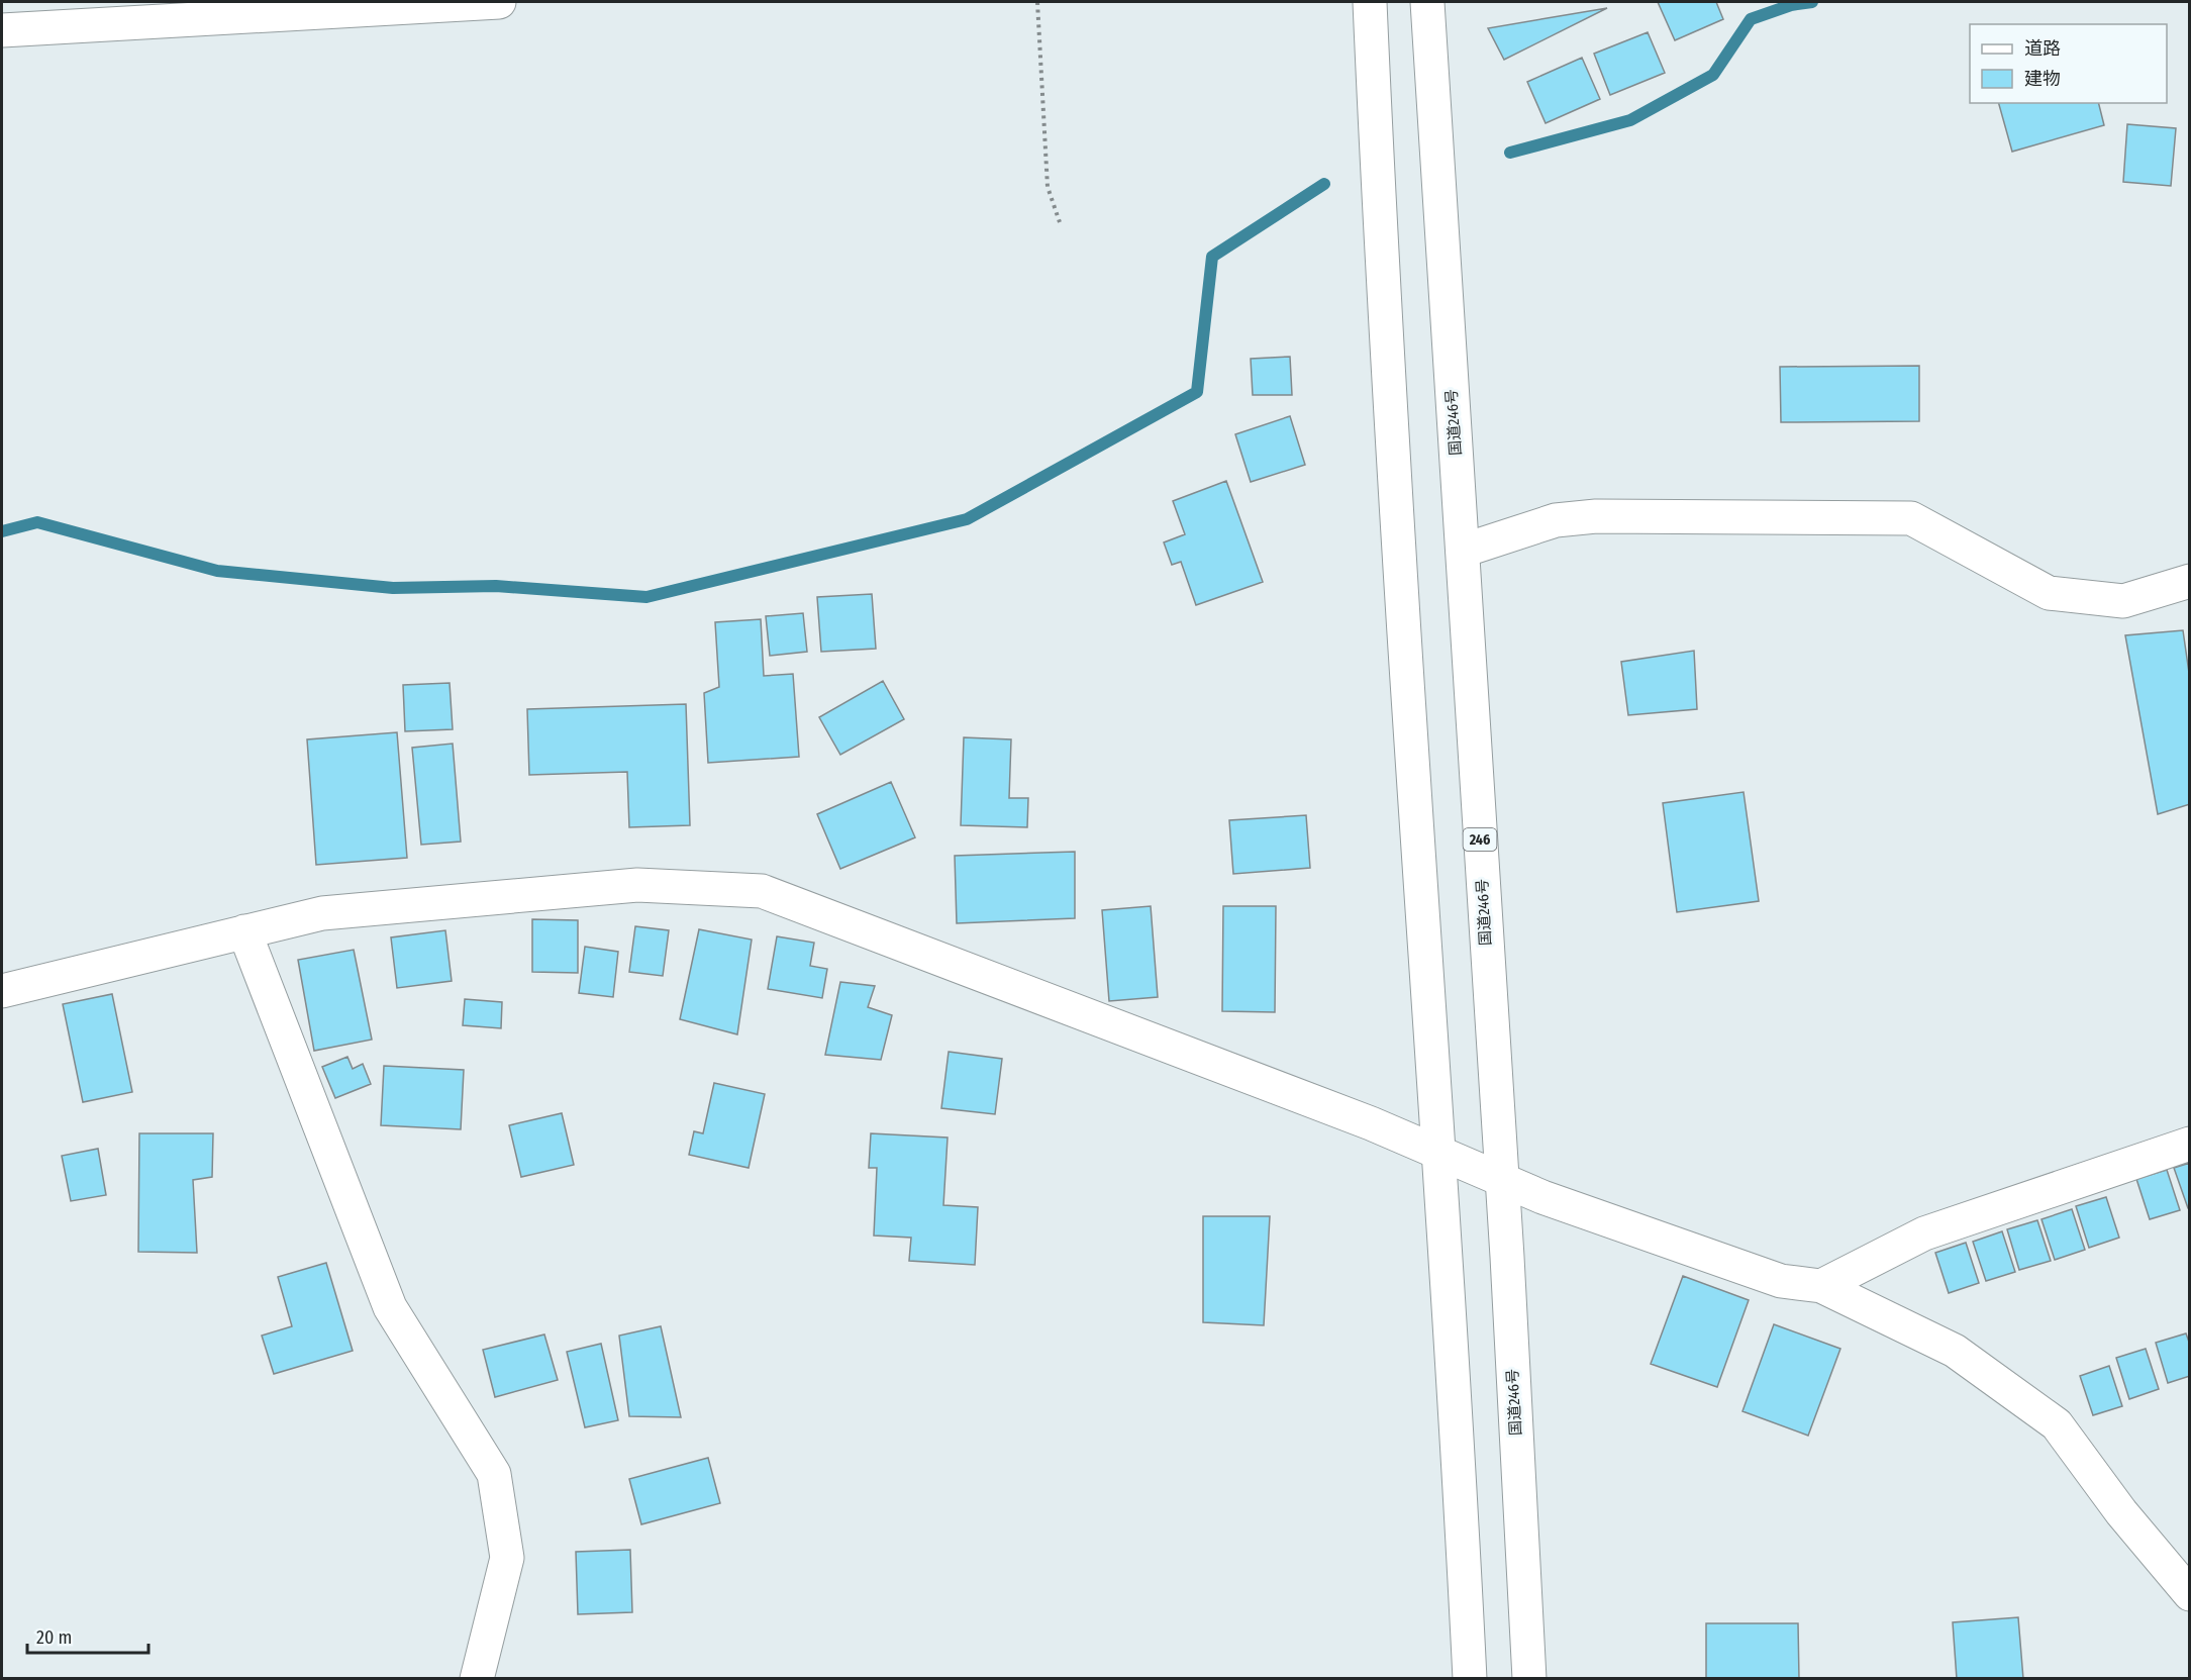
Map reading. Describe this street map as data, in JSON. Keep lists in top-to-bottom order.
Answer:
{
  "streets": {
    "main road": ["国道246号", "246"]
  },
  "legend": ["道路", "建物"],
  "scale_bar": "20 m"
}
